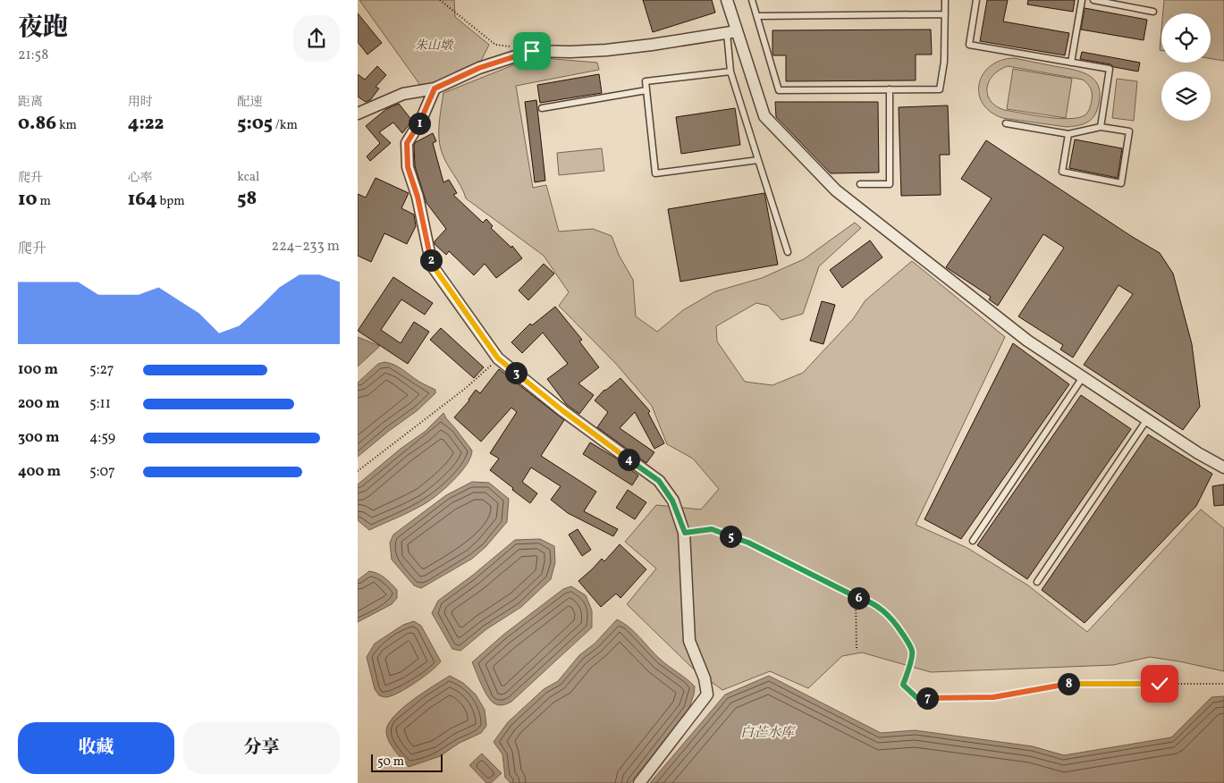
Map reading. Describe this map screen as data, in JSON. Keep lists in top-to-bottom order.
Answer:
{
  "water": ["白芒水库"],
  "parks": ["朱山墩"],
  "scale_bar": "50 m",
  "page": {
    "heading": ["夜跑", "21:58"],
    "stats": [
      ["距离", "0.86 km"],
      ["用时", "4:22"],
      ["配速", "5:05 /km"],
      ["爬升", "10 m"],
      ["心率", "164 bpm"],
      ["kcal", "58"]
    ],
    "pins": [
      "1",
      "2",
      "3",
      "4",
      "5",
      "6",
      "8",
      "7"
    ],
    "chart": ["爬升", "224–233 m"],
    "list": [
      {
        "name": "100 m",
        "note": "5:27"
      },
      {
        "name": "200 m",
        "note": "5:11"
      },
      {
        "name": "300 m",
        "note": "4:59"
      },
      {
        "name": "400 m",
        "note": "5:07"
      }
    ],
    "buttons": ["收藏", "分享"],
    "scale": "50 m"
  }
}
